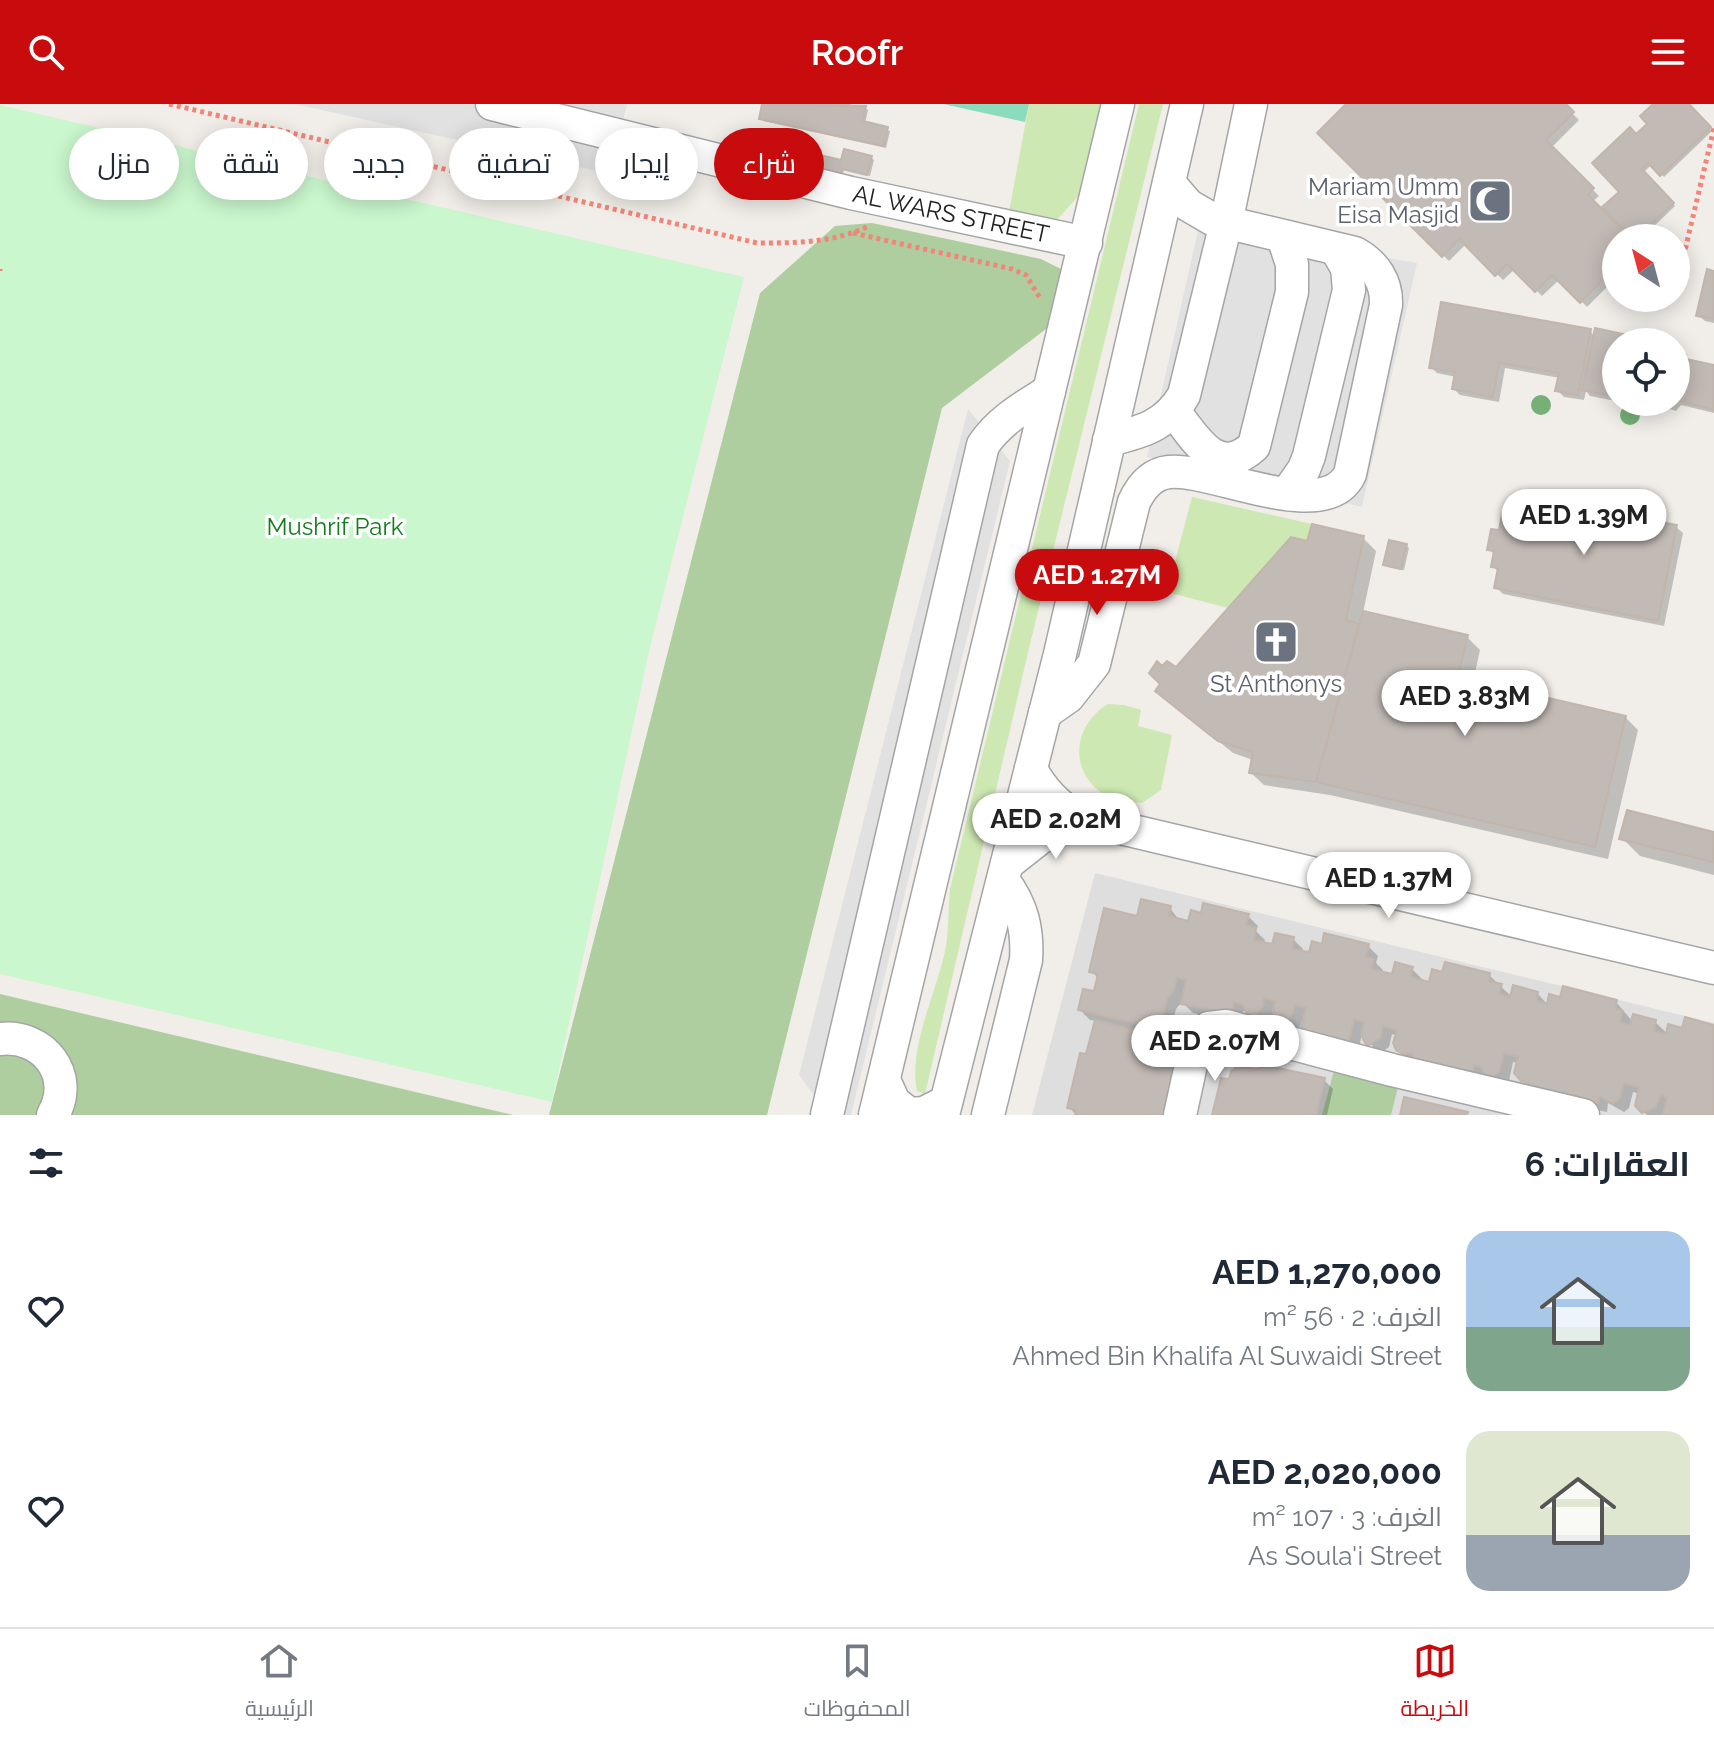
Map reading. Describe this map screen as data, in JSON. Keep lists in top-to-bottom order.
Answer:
{
  "streets": {
    "street": ["AL WARS STREET"]
  },
  "parks": ["Mushrif Park"],
  "places": {
    "mosque": ["Mariam Umm Eisa Masjid"],
    "church": ["St Anthonys"]
  },
  "north": "top left",
  "page": {
    "header": "Roofr",
    "chip": [
      "شراء",
      "إيجار",
      "تصفية",
      "جديد",
      "شقة",
      "منزل"
    ],
    "price": [
      "AED 1.39M",
      "AED 1.27M",
      "AED 3.83M",
      "AED 2.02M",
      "AED 1.37M",
      "AED 2.07M"
    ],
    "heading": "العقارات: 6",
    "list": [
      {
        "name": "AED 1,270,000",
        "note": "الغرف: 2 · 56 m² · Ahmed Bin Khalifa Al Suwaidi Street"
      },
      {
        "name": "AED 2,020,000",
        "note": "الغرف: 3 · 107 m² · As Soula'i Street"
      }
    ],
    "tabs": ["الخريطة", "المحفوظات", "الرئيسية"]
  }
}
